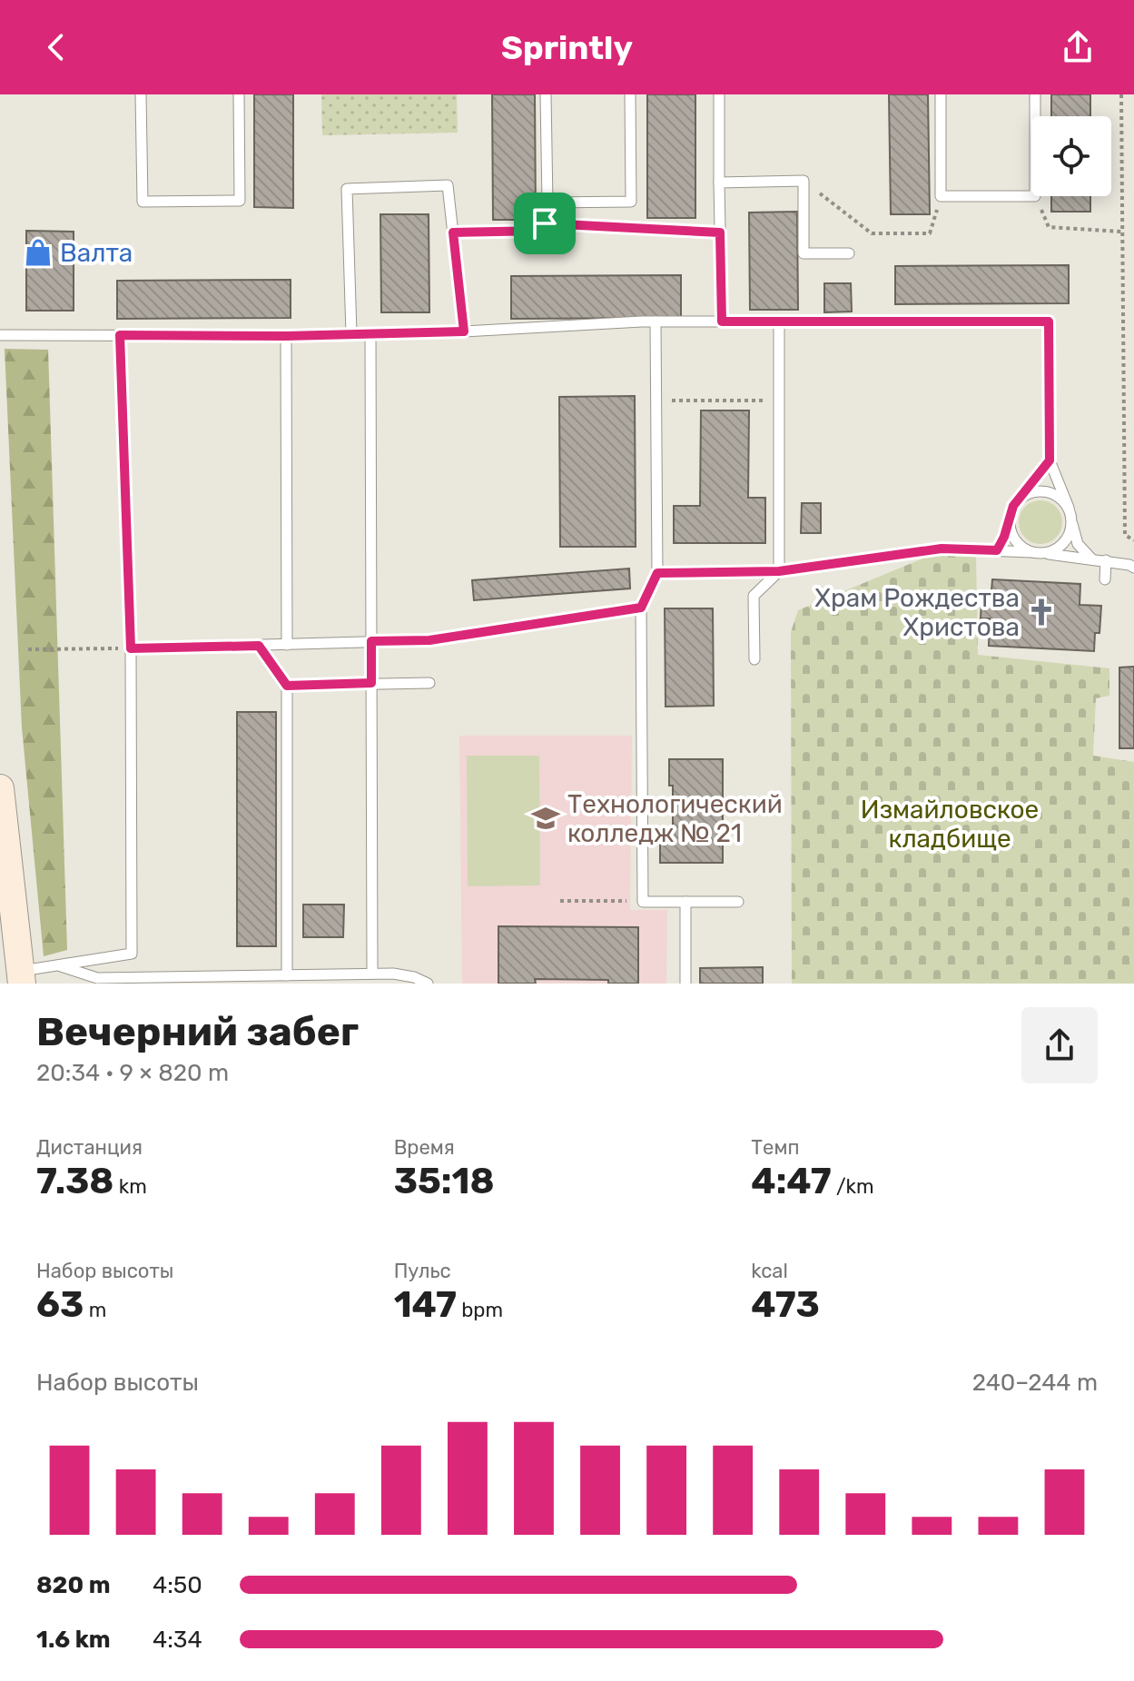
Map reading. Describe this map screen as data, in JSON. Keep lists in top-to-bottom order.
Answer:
{
  "parks": ["Измайловское кладбище"],
  "places": {
    "shop": ["Валта"],
    "church": ["Храм Рождества Христова"],
    "school or university": ["Технологический колледж № 21"]
  },
  "page": {
    "header": "Sprintly",
    "heading": ["Вечерний забег", "20:34 · 9 × 820 m"],
    "stats": [
      ["Дистанция", "7.38 km"],
      ["Время", "35:18"],
      ["Темп", "4:47 /km"],
      ["Набор высоты", "63 m"],
      ["Пульс", "147 bpm"],
      ["kcal", "473"]
    ],
    "chart": ["Набор высоты", "240–244 m"],
    "list": [
      {
        "name": "820 m",
        "note": "4:50"
      },
      {
        "name": "1.6 km",
        "note": "4:34"
      }
    ]
  }
}
